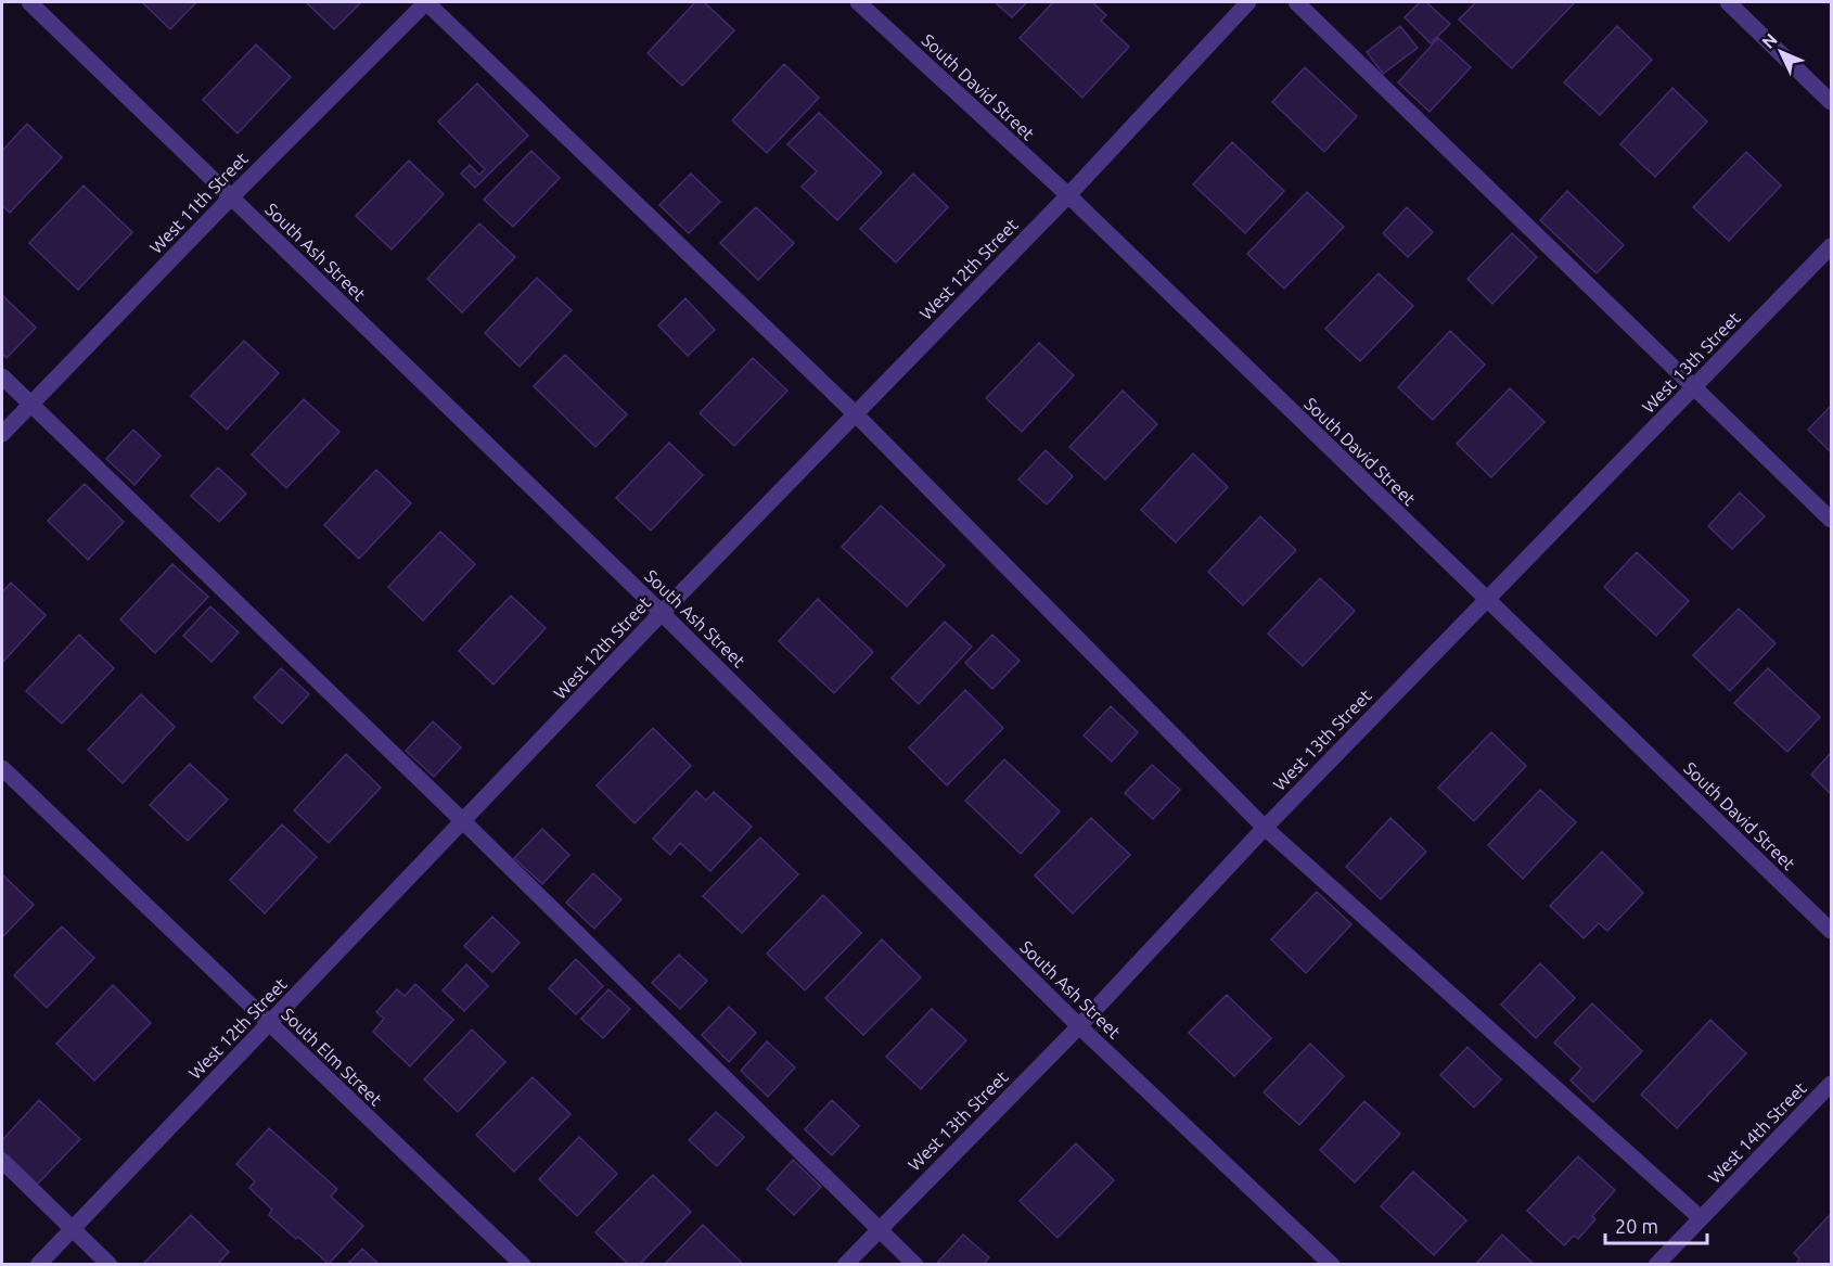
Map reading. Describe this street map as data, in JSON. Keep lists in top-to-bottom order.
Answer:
{
  "streets": {
    "street": [
      "South David Street",
      "West 11th Street",
      "South Ash Street",
      "West 12th Street",
      "West 13th Street",
      "South Elm Street",
      "West 14th Street"
    ]
  },
  "crossings": [
    ["South David Street", "West 12th Street"],
    ["South David Street", "West 13th Street"],
    ["West 11th Street", "South Ash Street"],
    ["South Ash Street", "West 12th Street"],
    ["South Ash Street", "West 13th Street"],
    ["West 12th Street", "South Elm Street"]
  ],
  "scale_bar": "20 m",
  "north": "top left"
}
